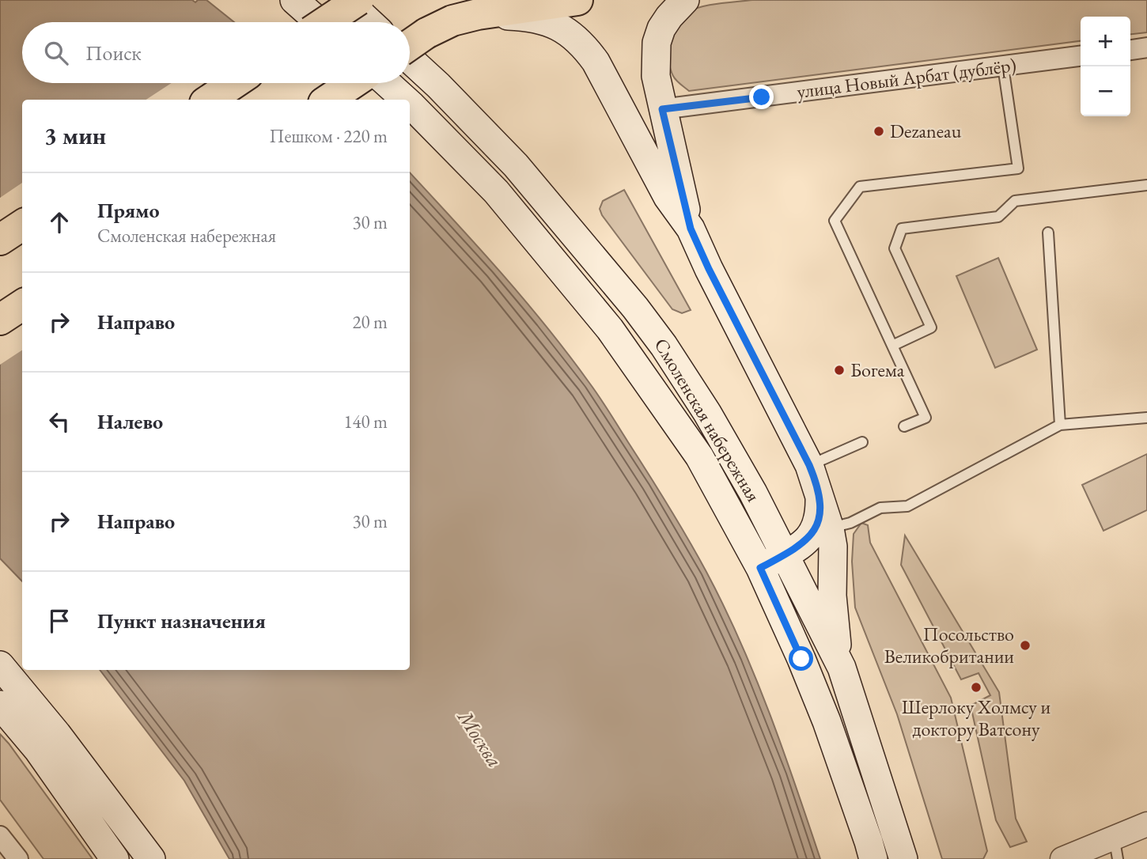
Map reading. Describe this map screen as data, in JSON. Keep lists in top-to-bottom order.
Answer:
{
  "streets": {
    "main road": ["Смоленская набережная"],
    "street": ["улица Новый Арбат (дублёр)"]
  },
  "water": ["Москва"],
  "places": [
    "Dezaneau",
    "Богема",
    "Посольство Великобритании",
    "Шерлоку Холмсу и доктору Ватсону"
  ],
  "page": {
    "map_buttons": ["+", "−"],
    "search": "Поиск",
    "heading": ["3 мин", "Пешком · 220 m"],
    "list": [
      ["Прямо", "Смоленская набережная", "30 m"],
      ["Направо", "20 m"],
      ["Налево", "140 m"],
      ["Направо", "30 m"],
      "Пункт назначения"
    ]
  }
}
